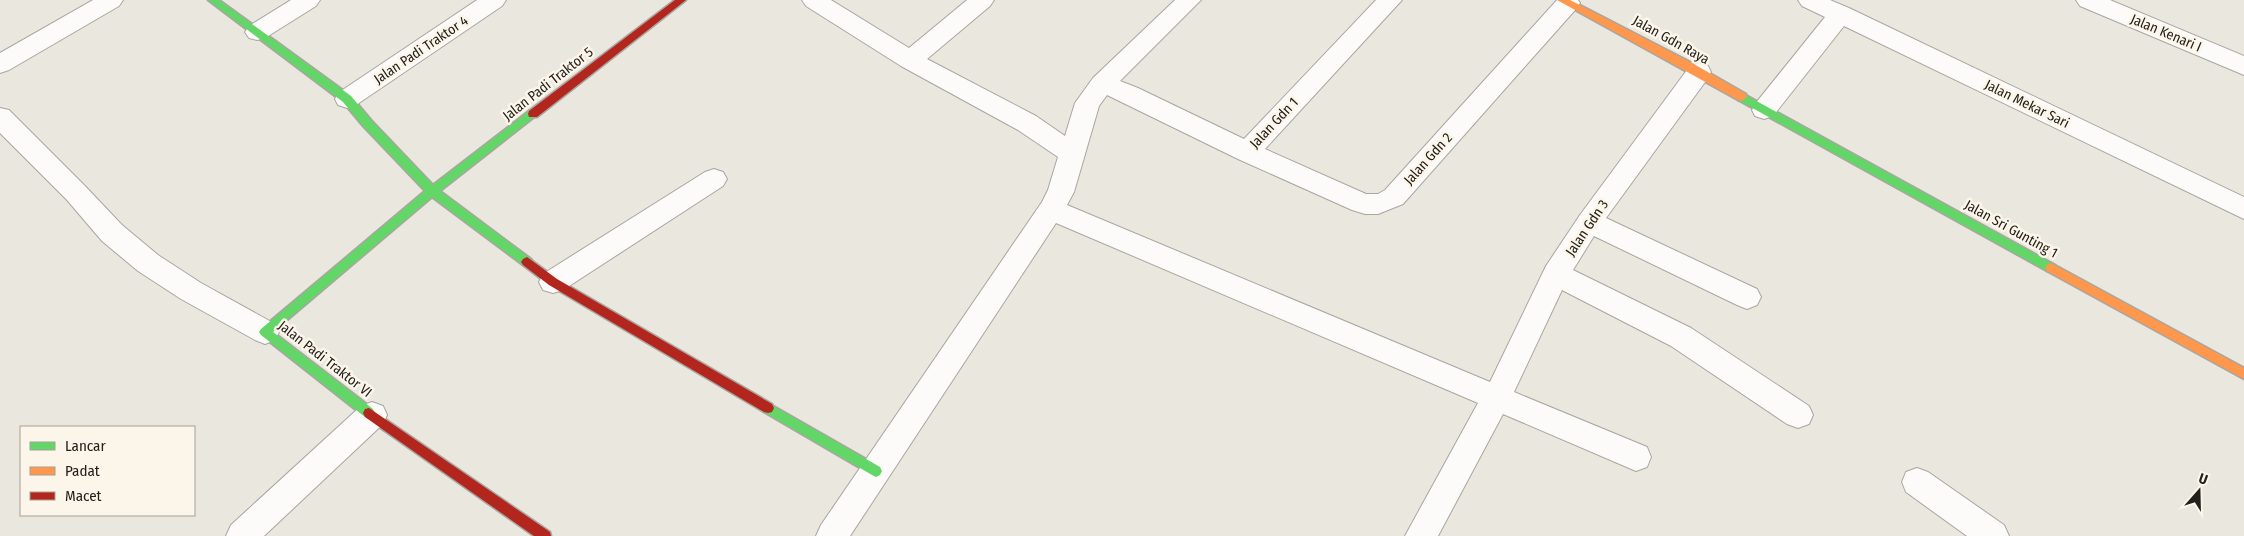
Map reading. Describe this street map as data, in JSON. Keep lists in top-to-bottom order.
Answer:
{
  "streets": {
    "street": [
      "Jalan Kenari I",
      "Jalan Gdn Raya",
      "Jalan Padi Traktor 4",
      "Jalan Padi Traktor 5",
      "Jalan Mekar Sari",
      "Jalan Gdn 1",
      "Jalan Gdn 2",
      "Jalan Gdn 3",
      "Jalan Sri Gunting 1",
      "Jalan Padi Traktor VI"
    ]
  },
  "crossings": [
    ["Jalan Gdn Raya", "Jalan Gdn 2"],
    ["Jalan Gdn Raya", "Jalan Gdn 3"],
    ["Jalan Gdn Raya", "Jalan Sri Gunting 1"],
    ["Jalan Padi Traktor 5", "Jalan Padi Traktor VI"],
    ["Jalan Gdn 1", "Jalan Gdn 2"]
  ],
  "legend": ["Lancar", "Padat", "Macet"],
  "north": "top"
}
